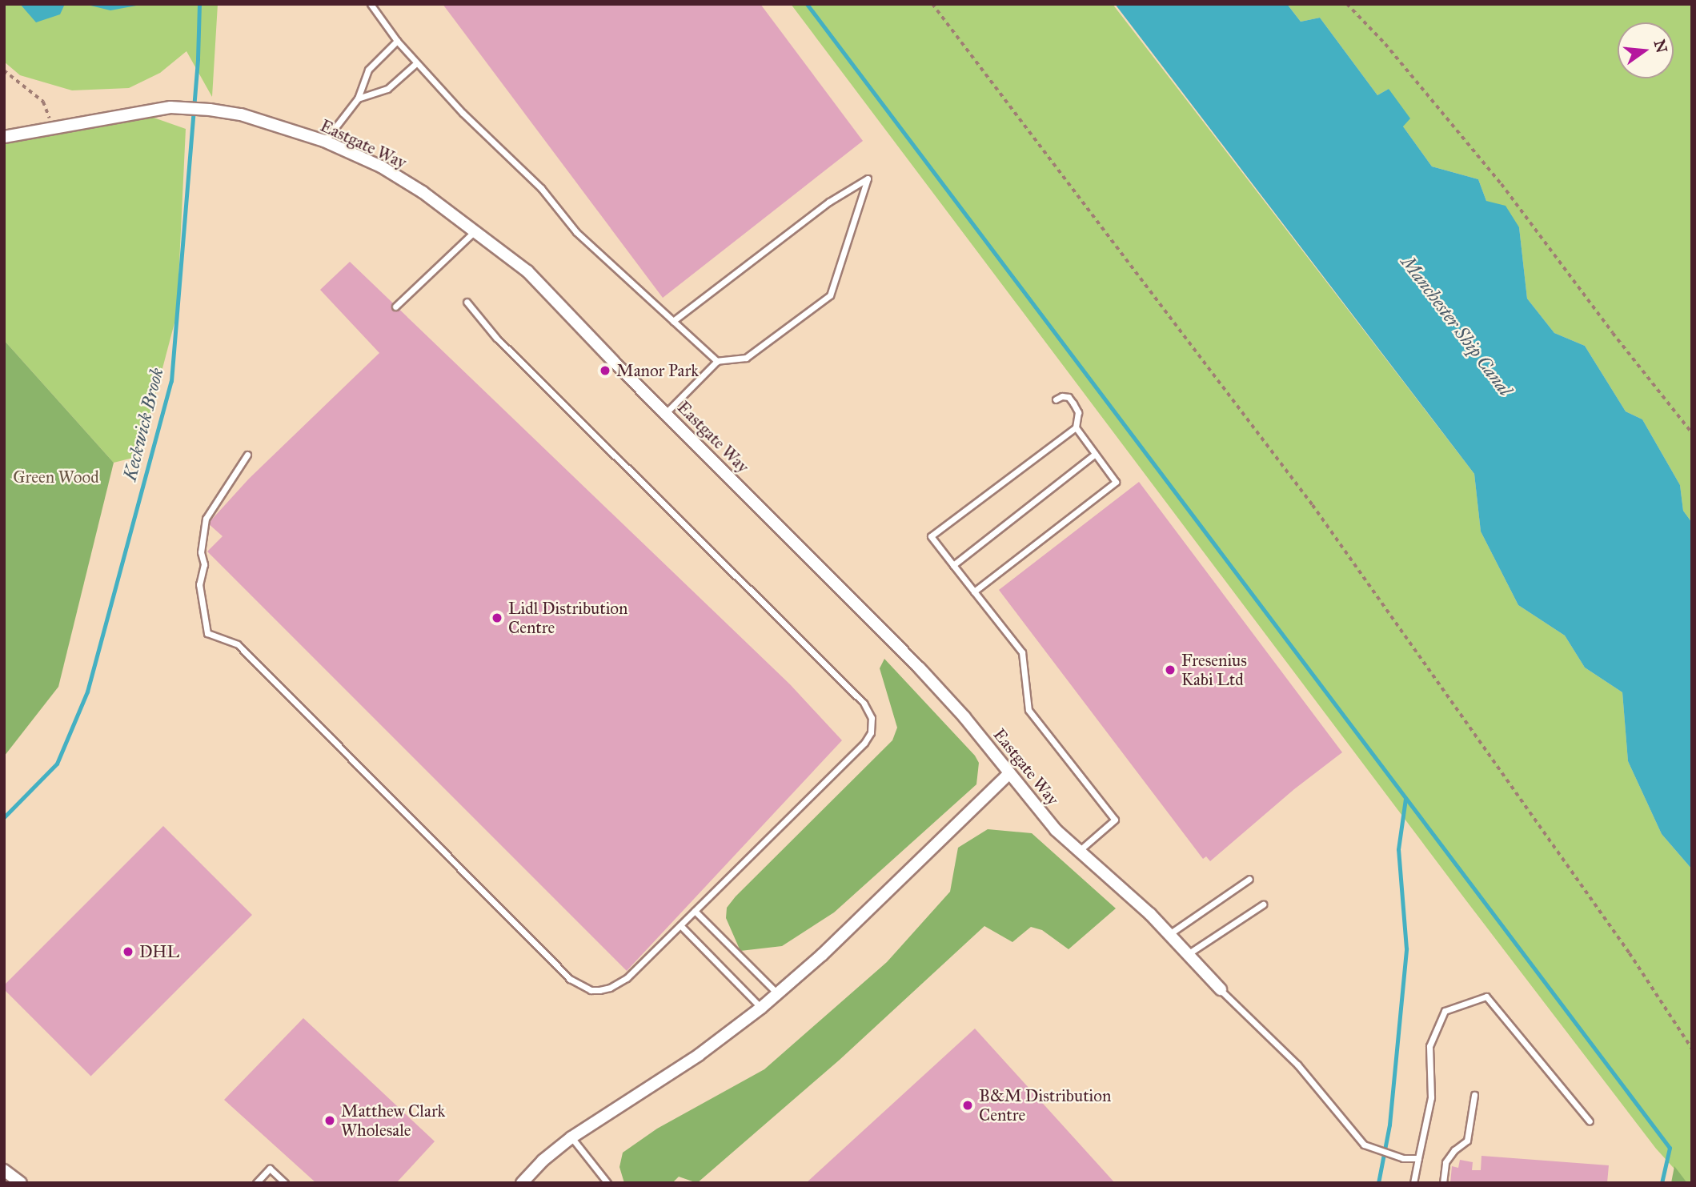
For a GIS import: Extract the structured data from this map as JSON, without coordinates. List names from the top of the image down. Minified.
{"streets":{"street":["Eastgate Way"]},"water":["Manchester Ship Canal","Keckwick Brook"],"parks":["Green Wood"],"places":["Manor Park","Lidl Distribution Centre","Fresenius Kabi Ltd","DHL","B&M Distribution Centre","Matthew Clark Wholesale"],"north":"right"}
